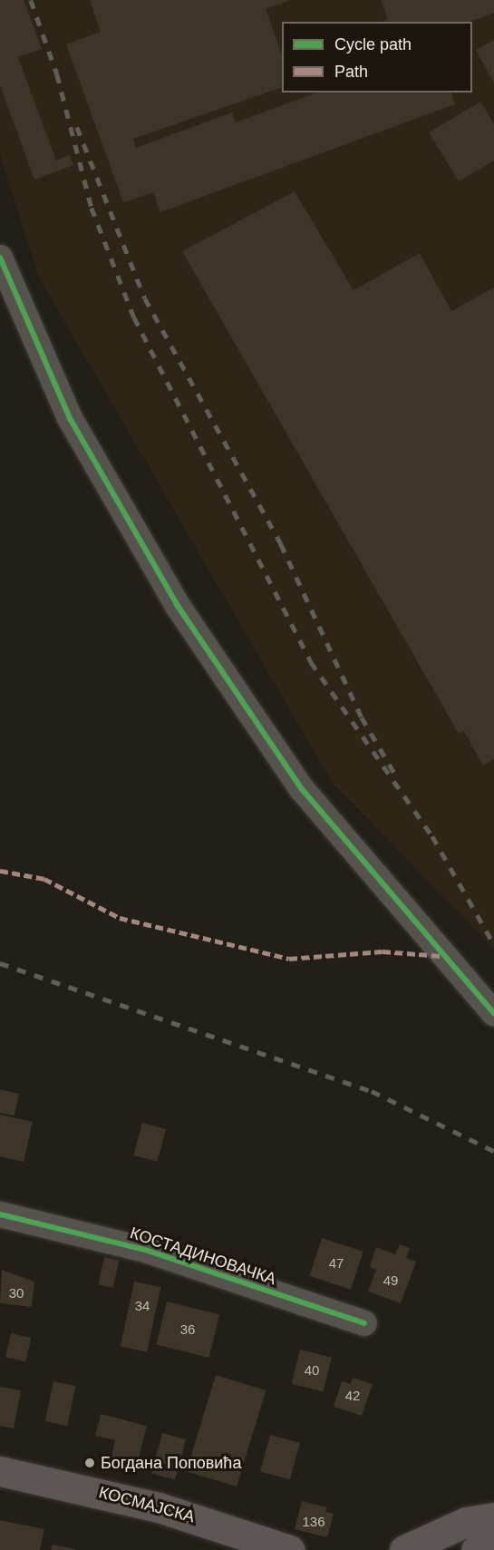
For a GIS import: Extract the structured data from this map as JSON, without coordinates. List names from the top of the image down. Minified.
{"streets":{"main road":["КОСМАЈСКА"],"street":["КОСТАДИНОВАЧКА"]},"places":["Богдана Поповића"],"house_numbers":["47","49","30","34","36","40","42","136"],"legend":["Cycle path","Path"]}
